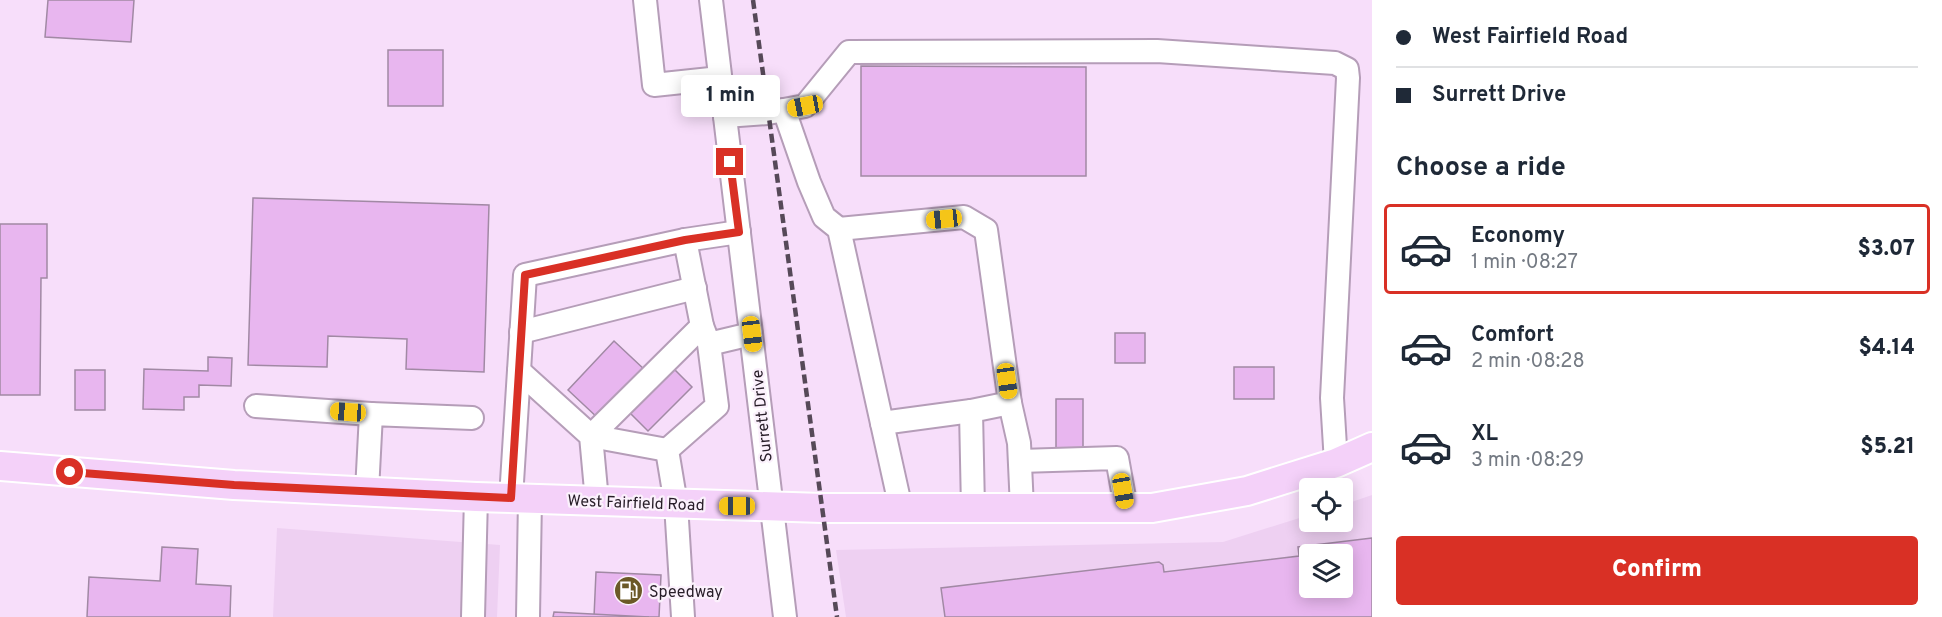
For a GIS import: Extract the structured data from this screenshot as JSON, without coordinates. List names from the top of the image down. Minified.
{"streets":{"main road":["West Fairfield Road"],"street":["Surrett Drive"]},"crossings":[["Surrett Drive","West Fairfield Road"]],"places":{"fuel station":["Speedway"]},"page":{"banner":["West Fairfield Road","Surrett Drive"],"bubble":"1 min","heading":"Choose a ride","list":[{"name":"Economy","note":"1 min · 08:27","value":"$3.07"},{"name":"Comfort","note":"2 min · 08:28","value":"$4.14"},{"name":"XL","note":"3 min · 08:29","value":"$5.21"}],"buttons":"Confirm"}}
